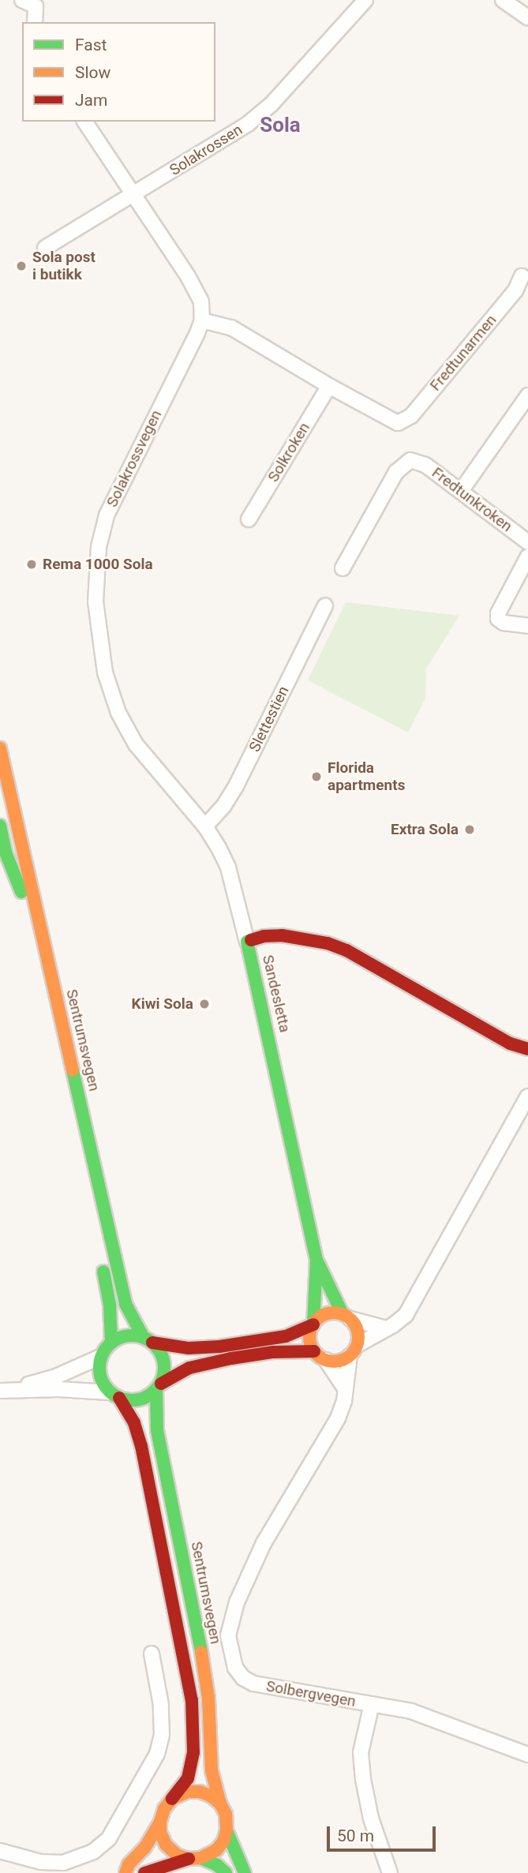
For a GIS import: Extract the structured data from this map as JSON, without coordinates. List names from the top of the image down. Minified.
{"streets":{"main road":["Sandesletta","Sentrumsvegen"],"street":["Solakrossen","Fredtunarmen","Solkroken","Solakrossvegen","Fredtunkroken","Slettestien","Solbergvegen"]},"crossings":[["Fredtunarmen","Solkroken"],["Solakrossvegen","Slettestien"],["Solakrossvegen","Sandesletta"],["Sandesletta","Solbergvegen"]],"districts":["Sola"],"places":["Sola post i butikk","Rema 1000 Sola","Florida apartments","Extra Sola","Kiwi Sola"],"legend":["Fast","Slow","Jam"],"scale_bar":"50 m"}
